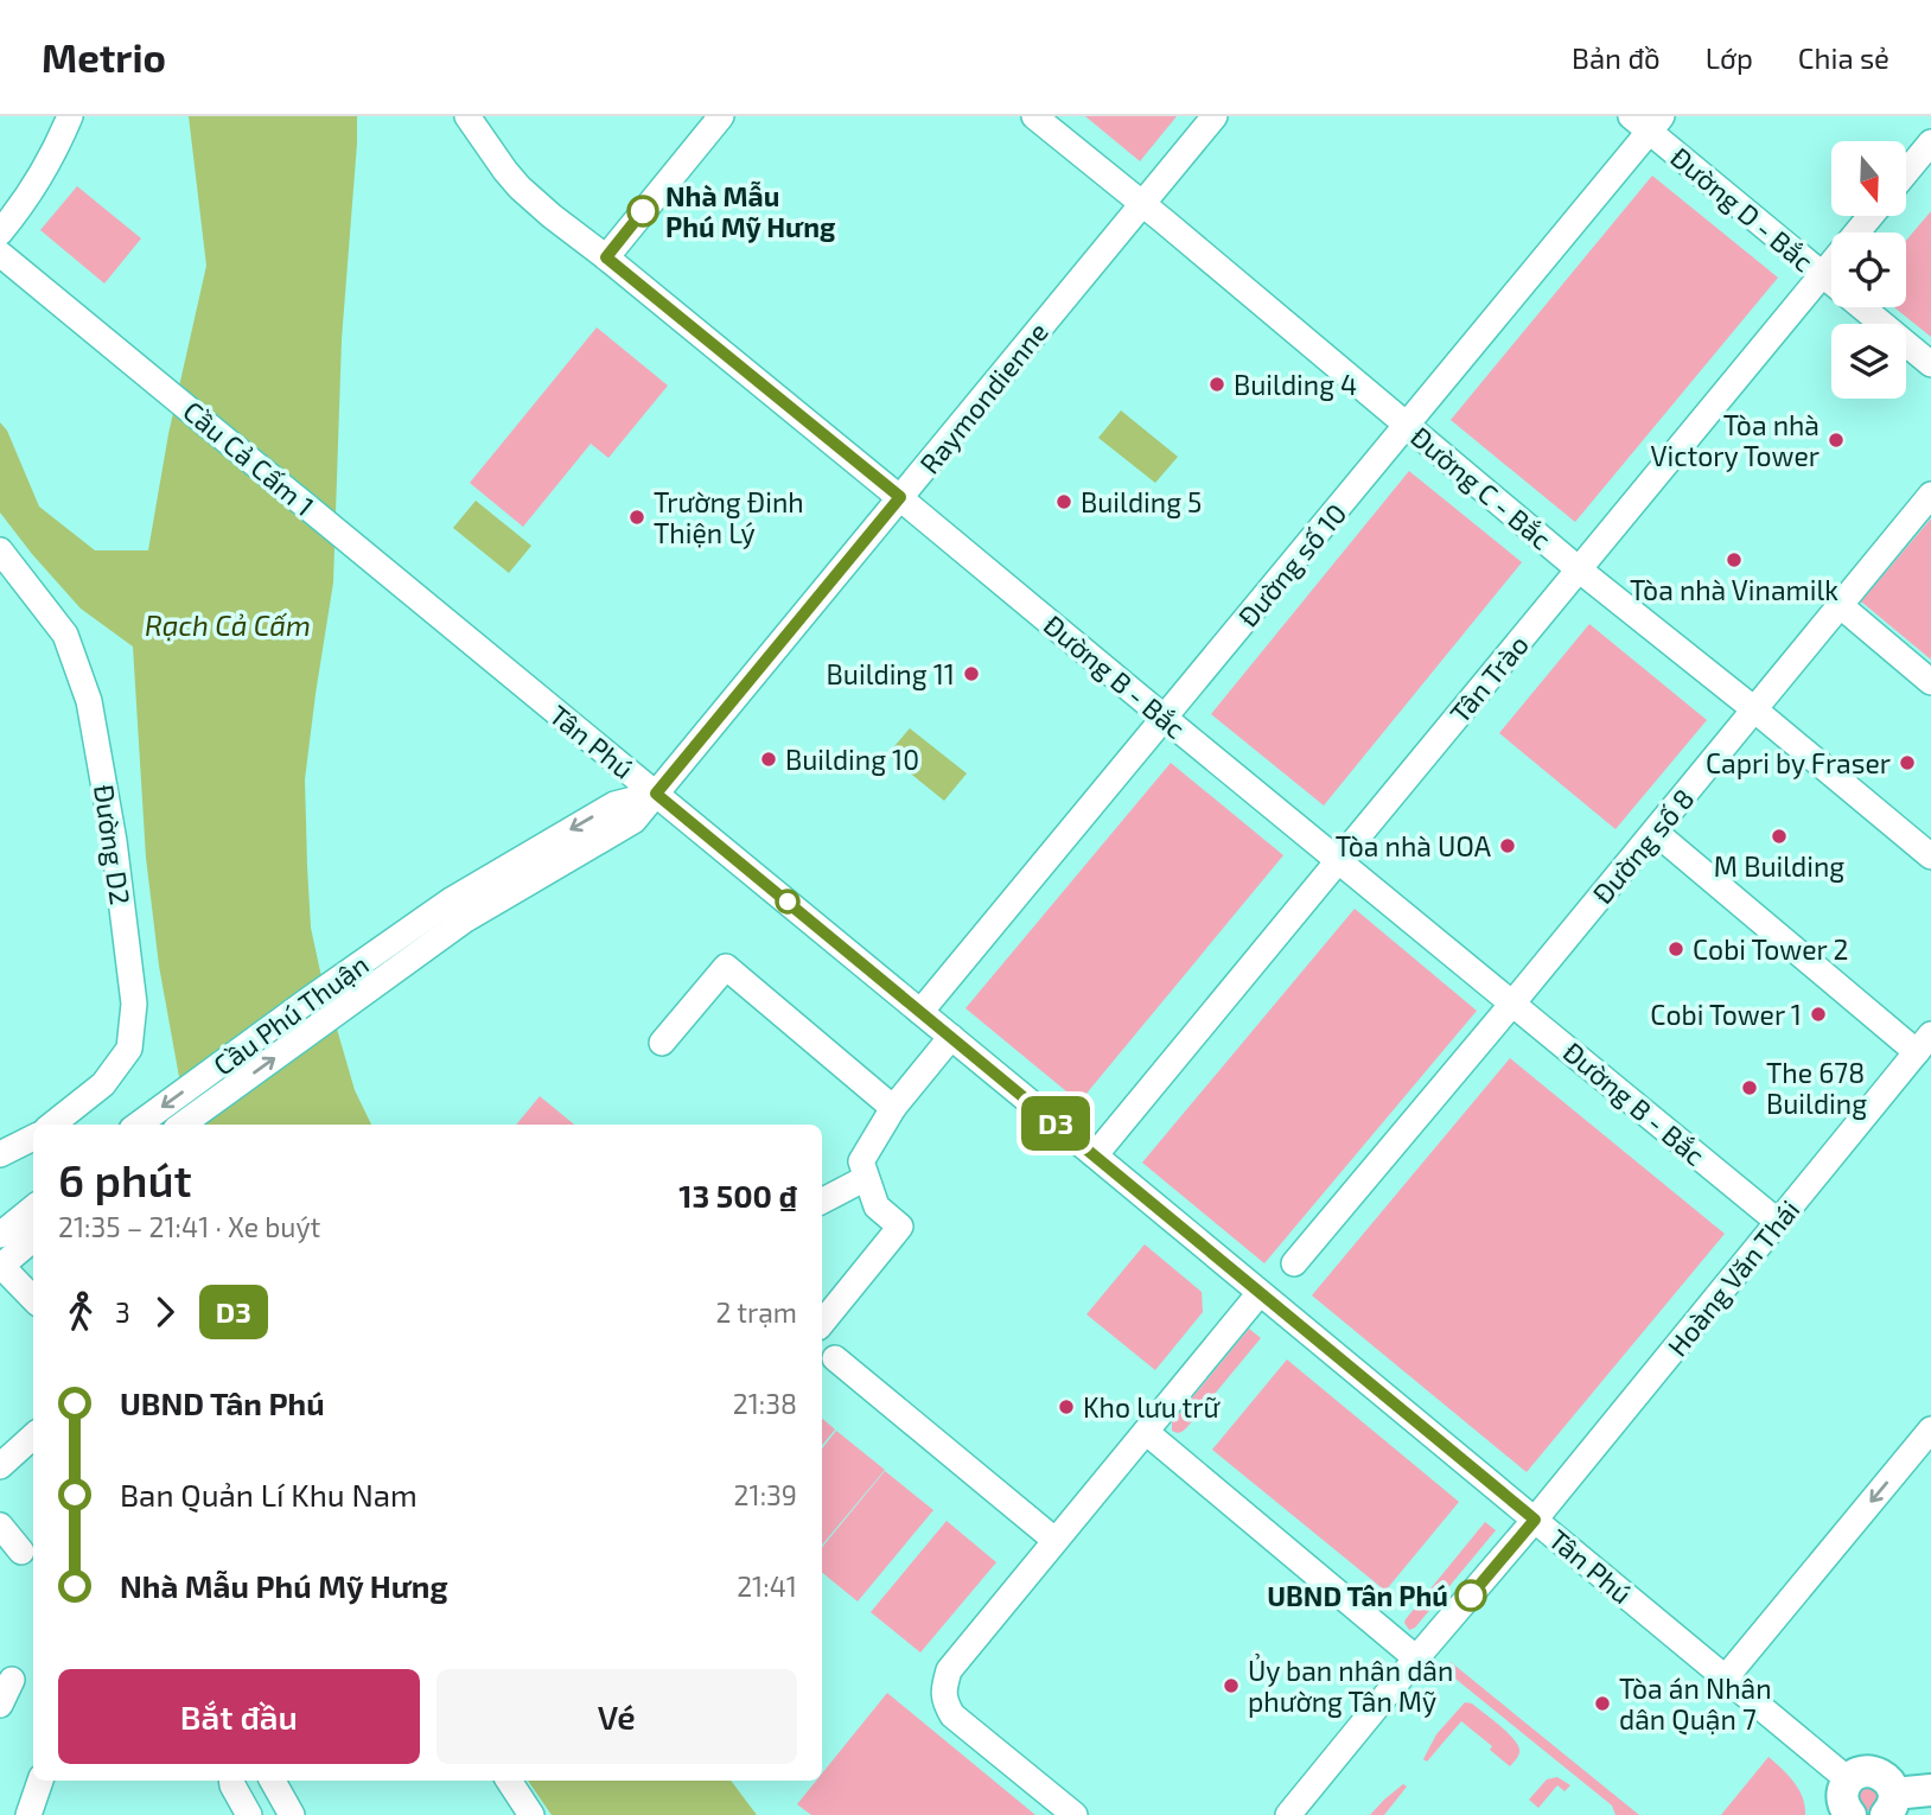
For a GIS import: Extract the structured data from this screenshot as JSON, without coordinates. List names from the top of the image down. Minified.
{"streets":{"street":["Đường D - Bắc","Raymondienne","Cầu Cả Cấm 1","Đường C - Bắc","Đường số 10","Đường B - Bắc","Tân Trào","Tân Phú","Đường D2","Đường số 8","Cầu Phú Thuận","Hoàng Văn Thái"]},"crossings":[["Đường D - Bắc","Đường số 10"],["Đường D - Bắc","Tân Trào"],["Raymondienne","Đường C - Bắc"],["Raymondienne","Đường B - Bắc"],["Raymondienne","Tân Phú"],["Raymondienne","Cầu Phú Thuận"],["Cầu Cả Cấm 1","Tân Phú"],["Đường C - Bắc","Đường số 10"],["Đường C - Bắc","Tân Trào"],["Đường C - Bắc","Đường số 8"],["Đường số 10","Đường B - Bắc"],["Đường số 10","Tân Phú"],["Đường B - Bắc","Tân Trào"],["Đường B - Bắc","Đường số 8"],["Đường B - Bắc","Hoàng Văn Thái"],["Tân Trào","Tân Phú"],["Tân Phú","Hoàng Văn Thái"]],"water":["Rạch Cả Cấm"],"places":["Nhà Mẫu Phú Mỹ Hưng","Building 4","Tòa nhà Victory Tower","Building 5","Trường Đinh Thiện Lý","Tòa nhà Vinamilk","Building 11","Building 10","Capri by Fraser","M Building","Tòa nhà UOA","Cobi Tower 2","Cobi Tower 1","The 678 Building","Kho lưu trữ","UBND Tân Phú","Ủy ban nhân dân phường Tân Mỹ","Tòa án Nhân dân Quận 7"],"lines":["bus line D3"],"north":"bottom","page":{"header":"Metrio","nav":["Bản đồ","Lớp","Chia sẻ"],"on_map":"D3","heading":["6 phút","21:35 – 21:41 · Xe buýt","13 500 ₫"],"legs":["3","D3","2 trạm"],"list":[{"name":"UBND Tân Phú","value":"21:38"},{"name":"Ban Quản Lí Khu Nam","value":"21:39"},{"name":"Nhà Mẫu Phú Mỹ Hưng","value":"21:41"}],"buttons":["Bắt đầu","Vé"]}}
